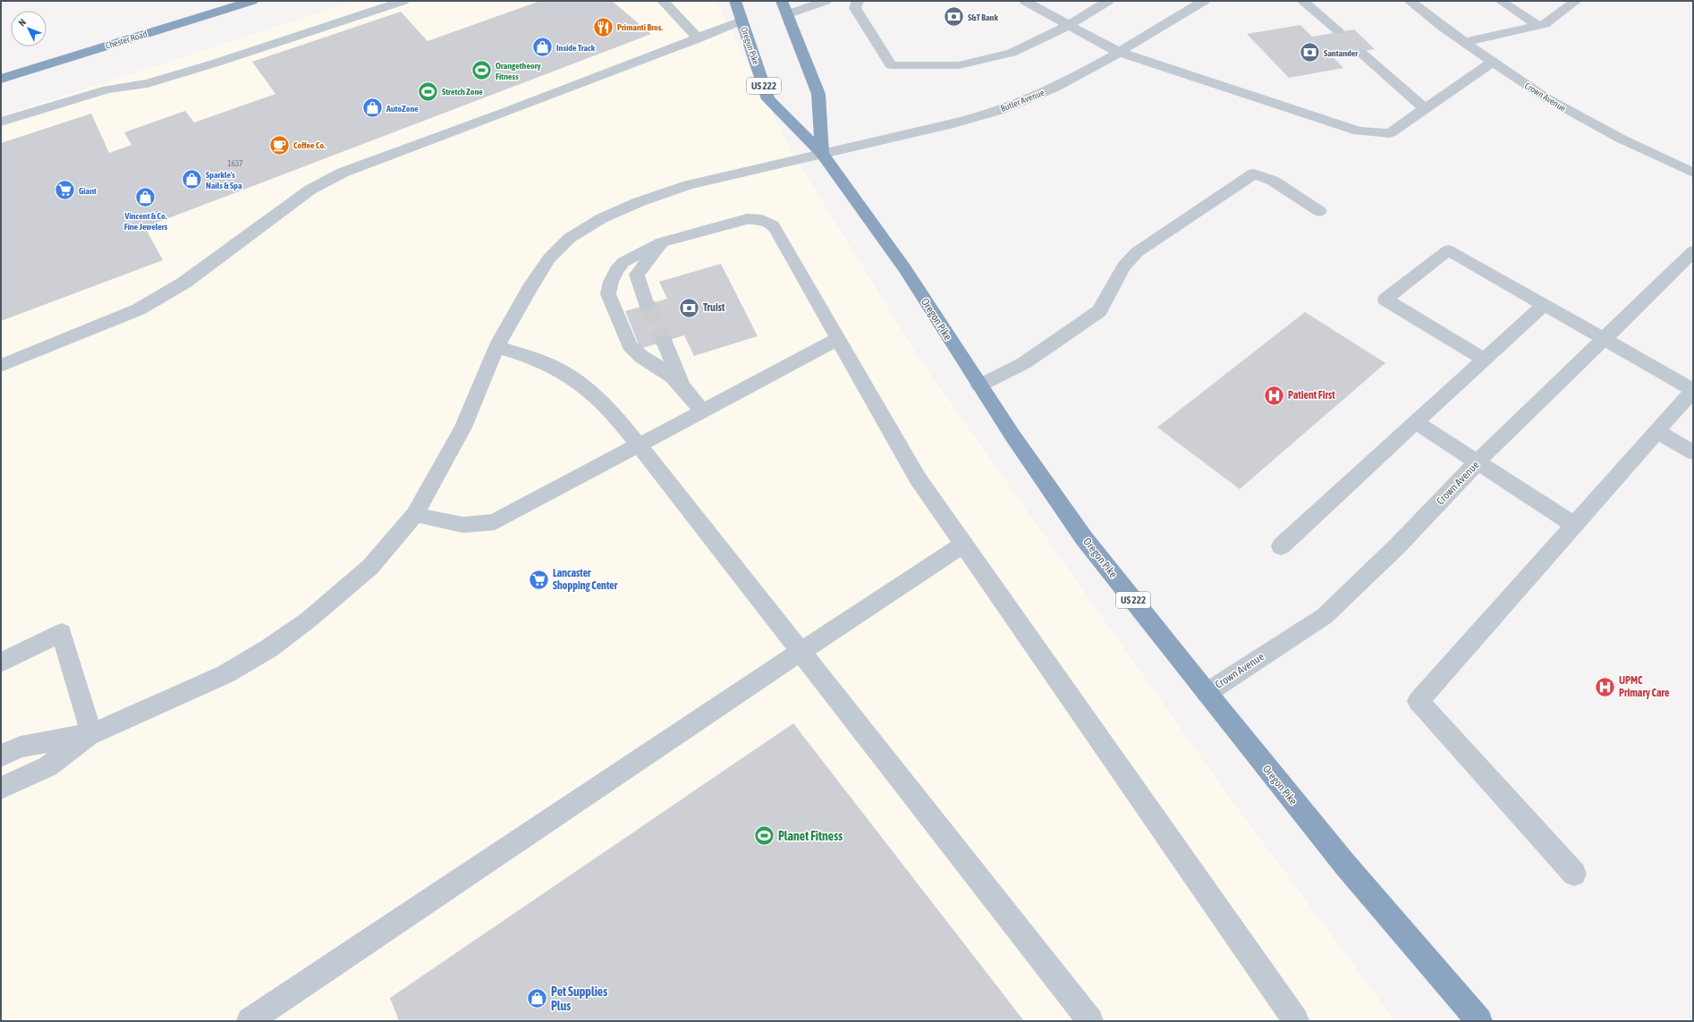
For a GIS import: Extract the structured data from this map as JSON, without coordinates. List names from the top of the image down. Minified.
{"streets":{"highway":["Chester Road","Oregon Pike","US 222"],"street":["Crown Avenue","Butler Avenue"]},"crossings":[["Oregon Pike","Crown Avenue"],["Oregon Pike","Butler Avenue"]],"places":{"bank":["S&T Bank","Santander","Truist"],"restaurant":["Primanti Bros."],"shop":["Inside Track","AutoZone","Sparkle's Nails & Spa","Vincent & Co. Fine Jewelers","Pet Supplies Plus"],"sports":["Orangetheory Fitness","Stretch Zone","Planet Fitness"],"cafe":["Coffee Co."],"supermarket":["Giant","Lancaster Shopping Center"],"hospital":["Patient First","UPMC Primary Care"]},"house_numbers":["1637"],"north":"top left"}
